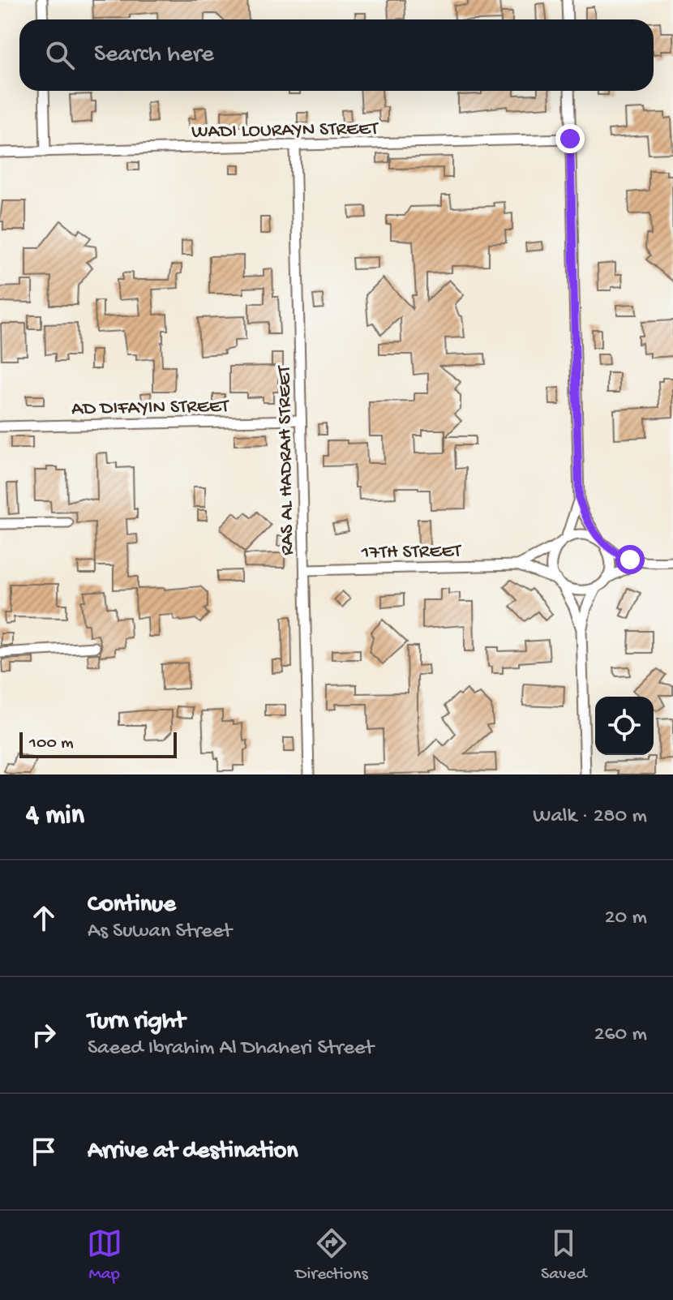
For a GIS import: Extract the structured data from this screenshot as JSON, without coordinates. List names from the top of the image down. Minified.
{"streets":{"street":["WADI LOURAYN STREET","AD DIFAYIN STREET","RAS AL HADRAH STREET","17TH STREET"]},"crossings":[["WADI LOURAYN STREET","RAS AL HADRAH STREET"],["AD DIFAYIN STREET","RAS AL HADRAH STREET"],["RAS AL HADRAH STREET","17TH STREET"]],"scale_bar":"100 m","page":{"search":"Search here","scale":"100 m","heading":["4 min","Walk · 280 m"],"list":[["Continue","As Suwan Street","20 m"],["Turn right","Saeed Ibrahim Al Dhaheri Street","260 m"],"Arrive at destination"],"nav":["Map","Directions","Saved"]}}
